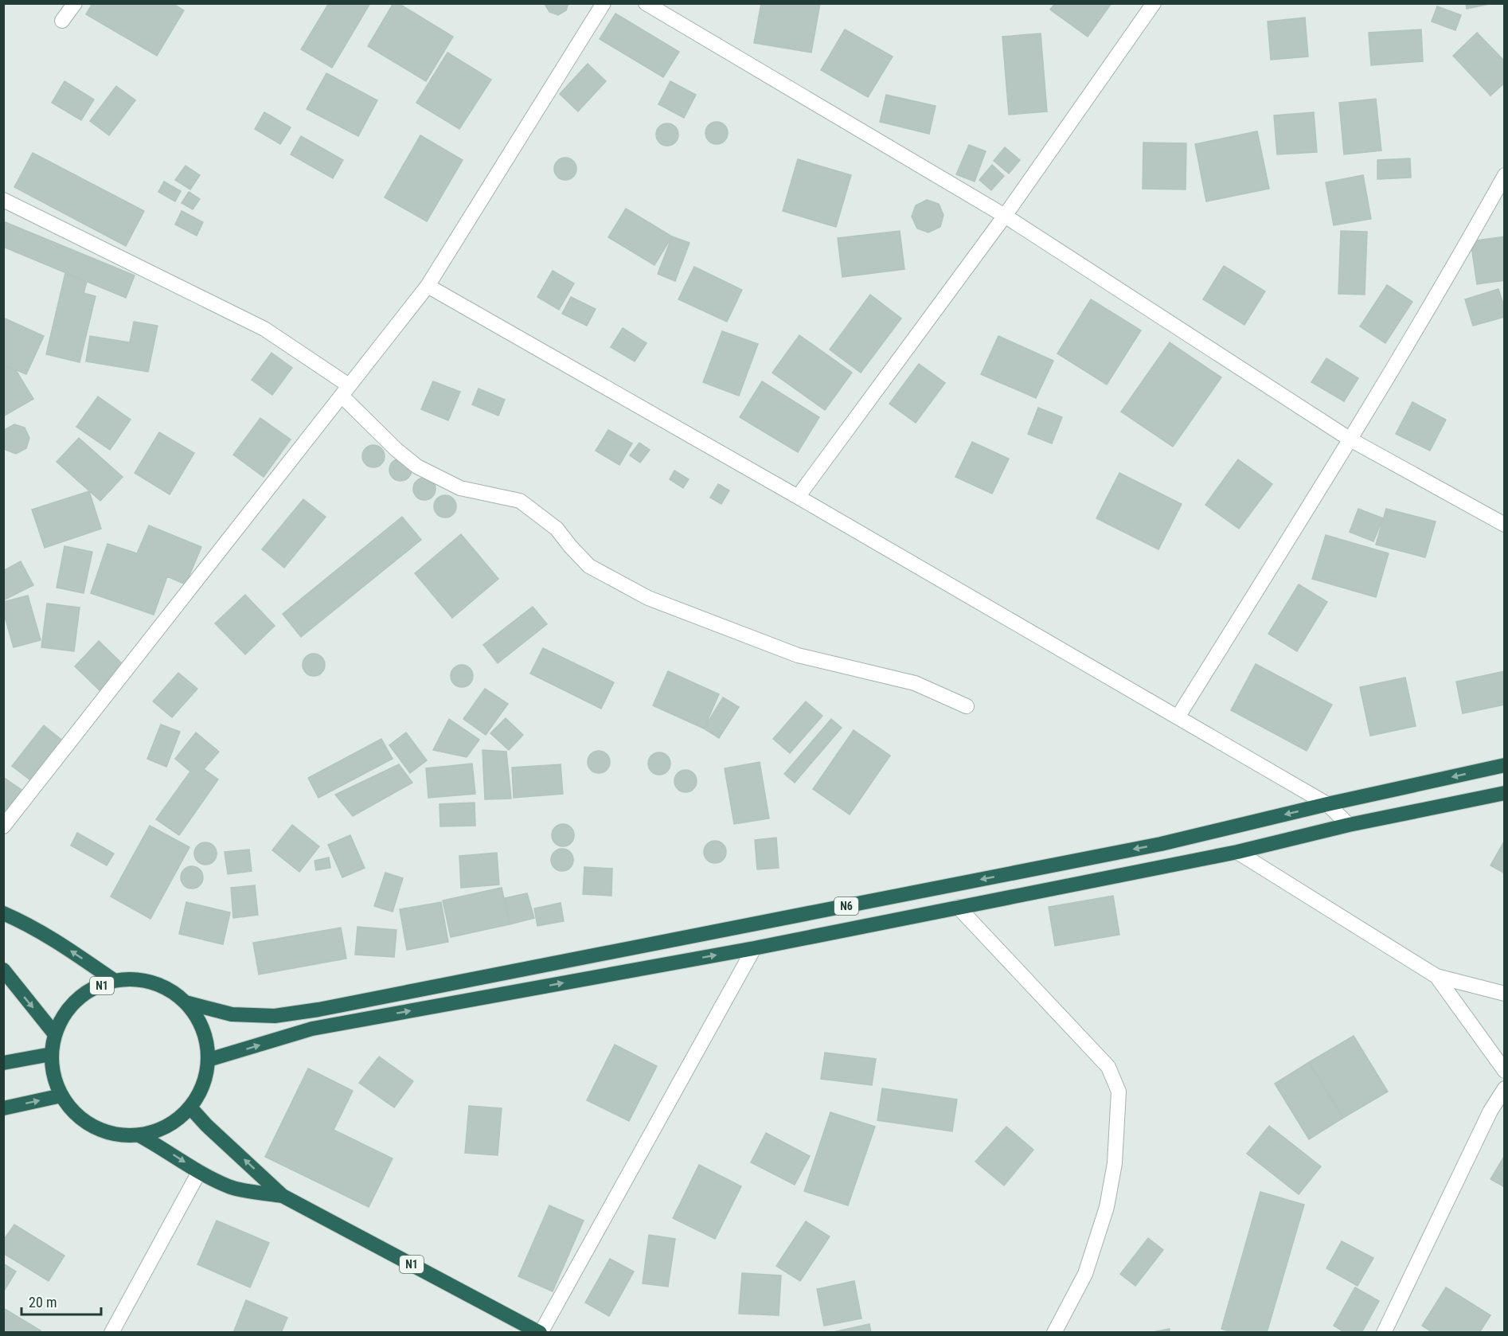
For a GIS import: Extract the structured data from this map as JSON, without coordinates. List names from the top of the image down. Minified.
{"streets":{"highway":["N6","N1"]},"crossings":[["N6","N1"]],"scale_bar":"20 m"}
